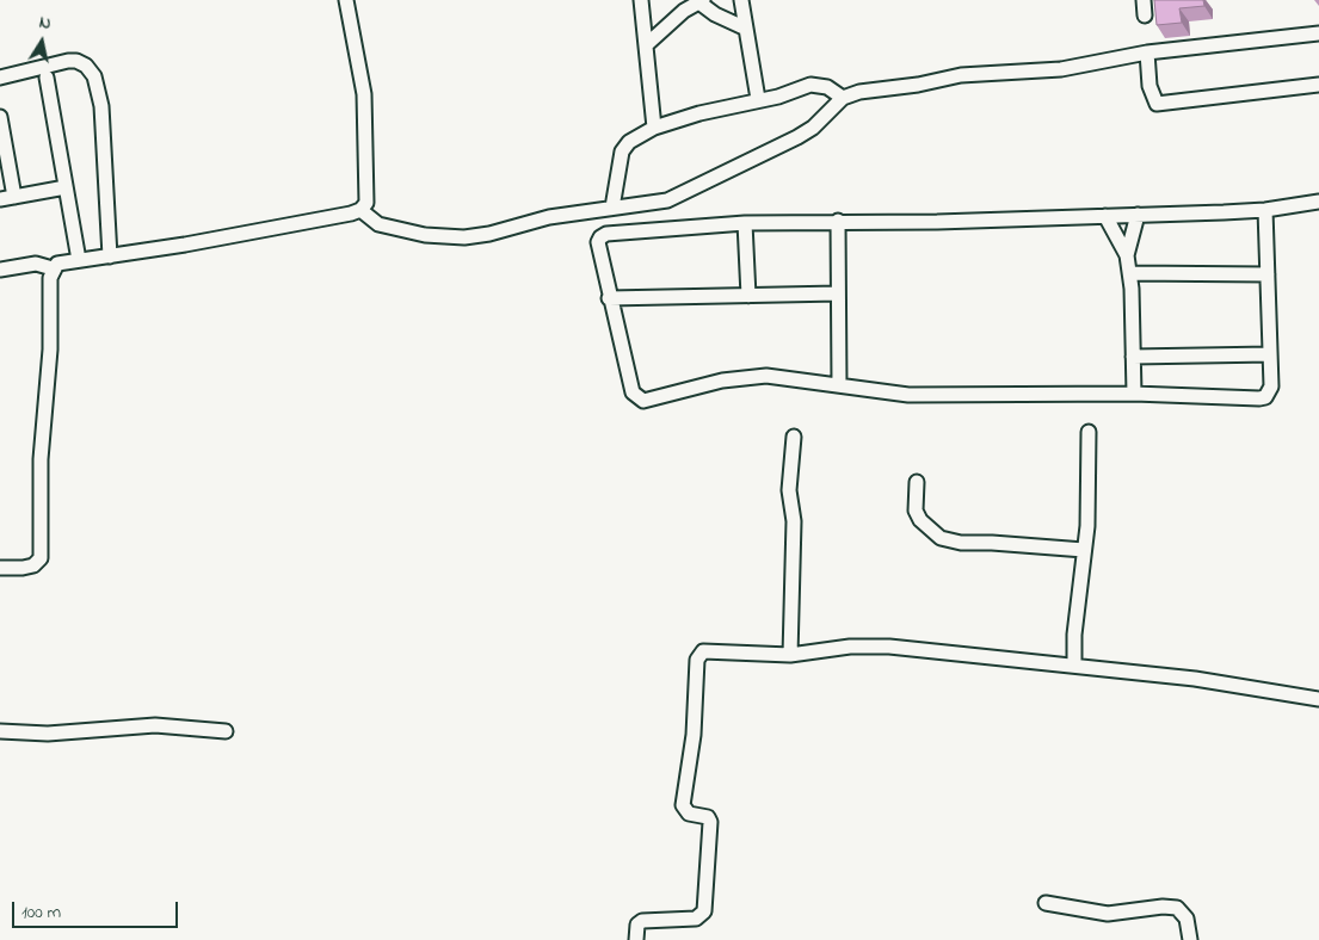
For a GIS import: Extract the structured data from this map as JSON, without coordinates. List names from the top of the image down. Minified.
{"scale_bar":"100 m","north":"top"}
